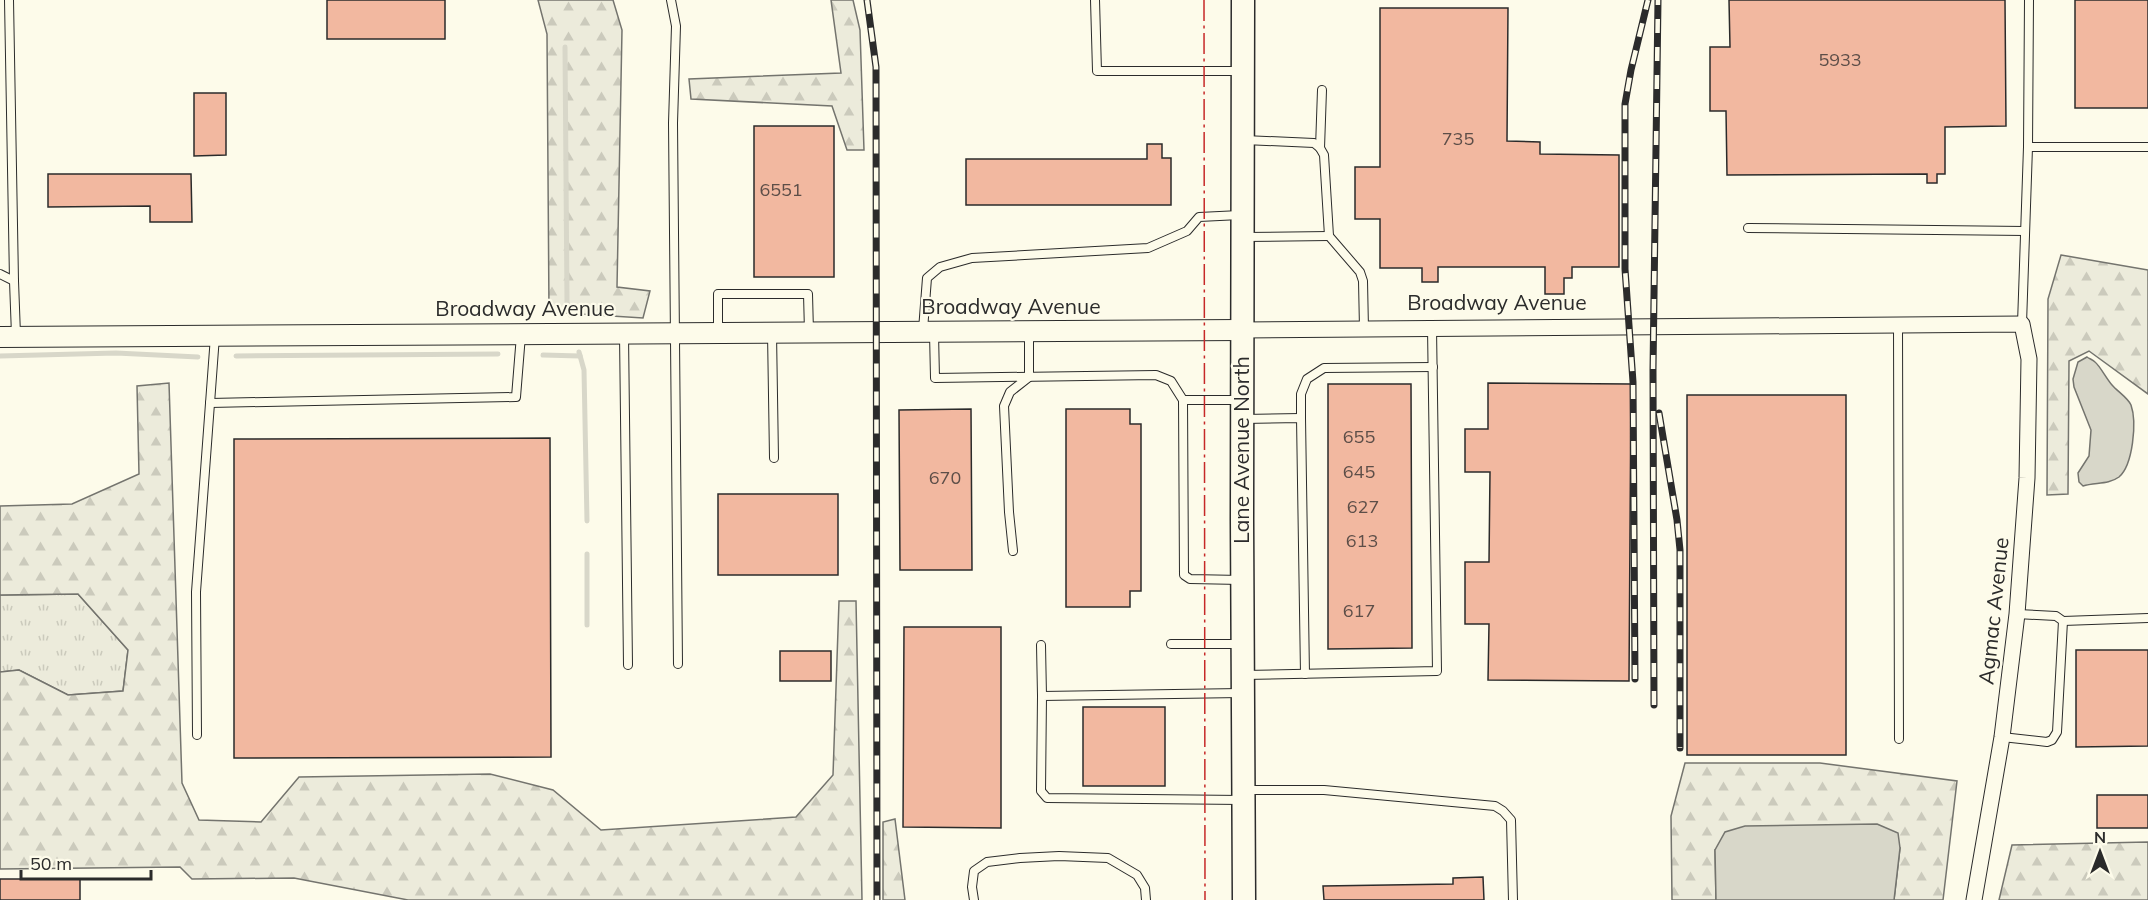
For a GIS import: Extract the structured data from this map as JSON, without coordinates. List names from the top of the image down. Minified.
{"streets":{"main road":["Lane Avenue North"],"street":["Broadway Avenue","Agmac Avenue"]},"crossings":[["Broadway Avenue","Lane Avenue North"],["Broadway Avenue","Agmac Avenue"]],"house_numbers":["5933","735","6551","655","645","670","627","613","617"],"scale_bar":"50 m","north":"top"}
